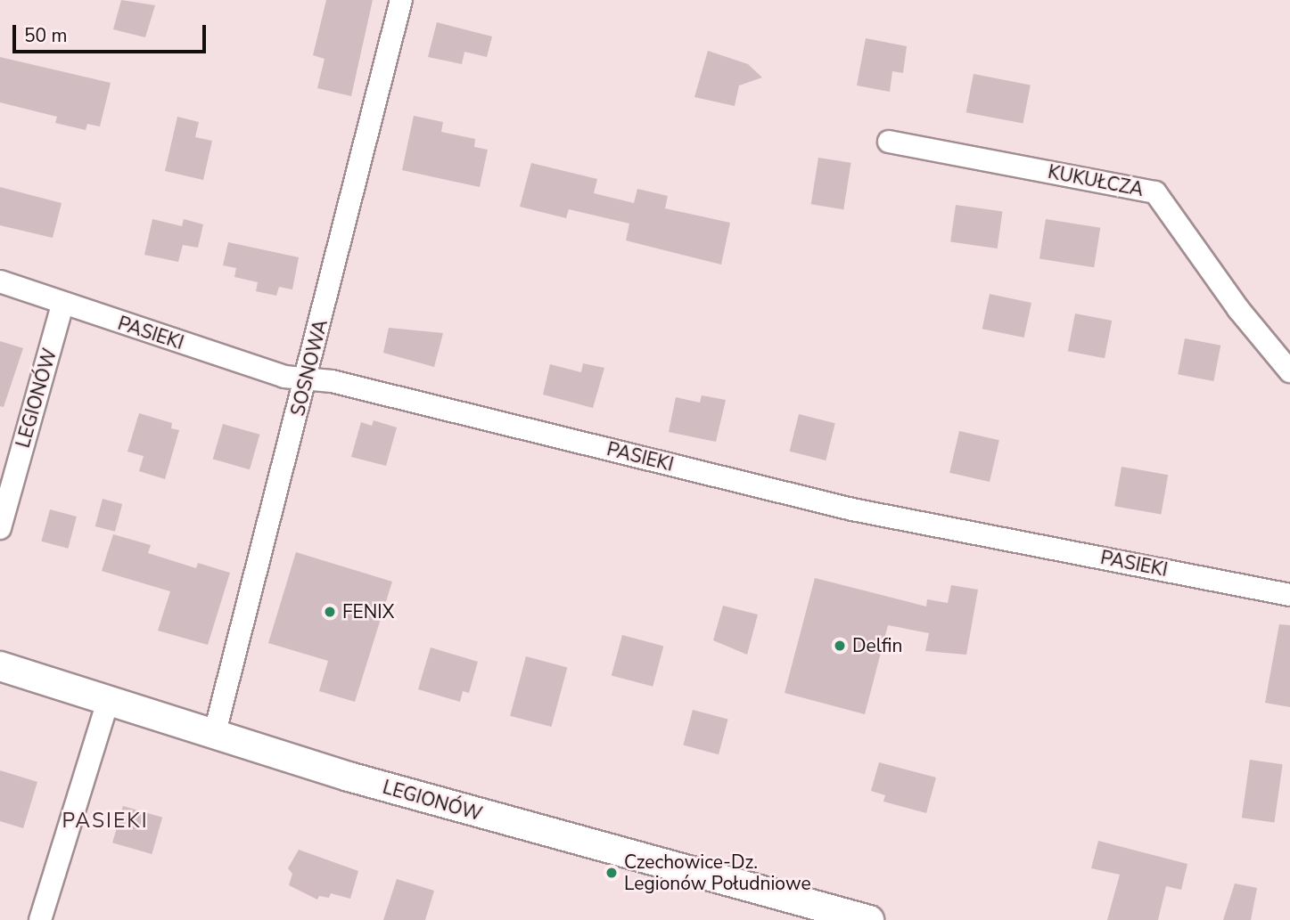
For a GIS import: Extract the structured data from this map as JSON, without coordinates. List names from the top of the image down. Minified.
{"streets":{"street":["KUKUŁCZA","PASIEKI","SOSNOWA","LEGIONÓW"]},"crossings":[["PASIEKI","SOSNOWA"],["PASIEKI","LEGIONÓW"],["SOSNOWA","LEGIONÓW"]],"districts":["PASIEKI"],"places":["FENIX","Delfin","Czechowice-Dz. Legionów Południowe"],"scale_bar":"50 m"}
